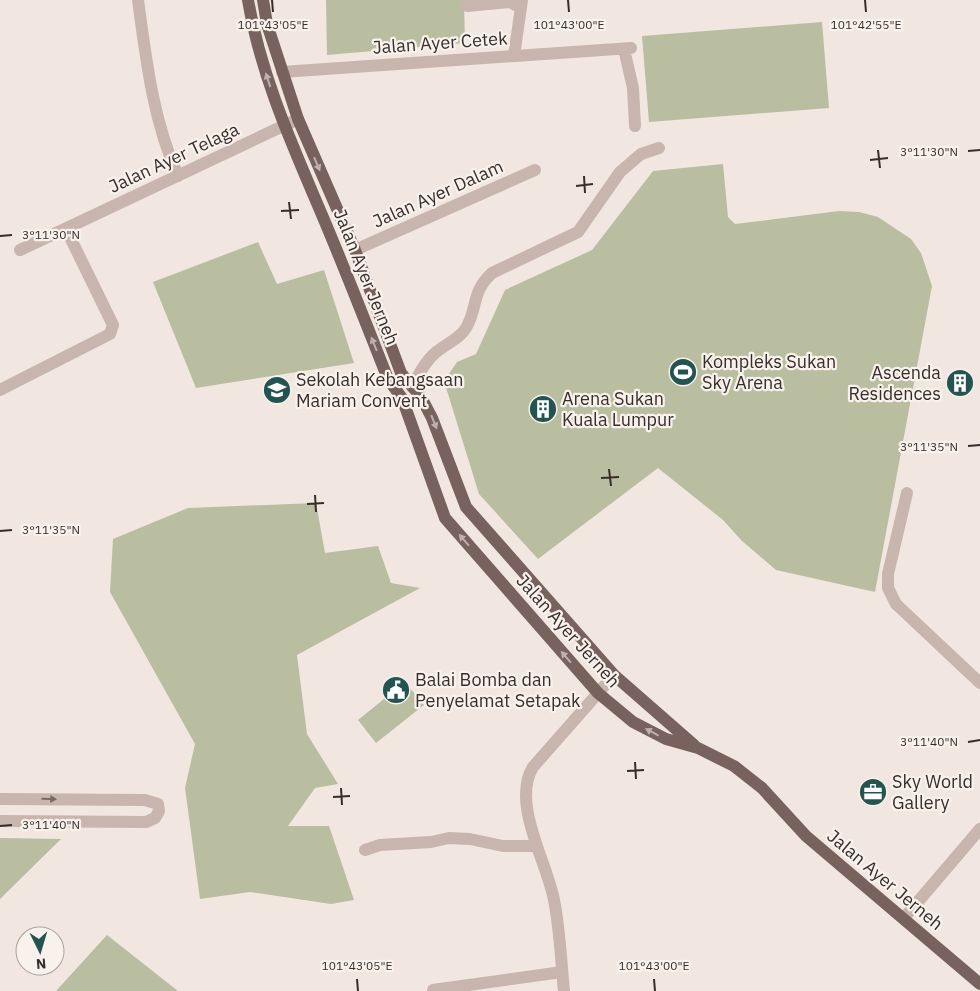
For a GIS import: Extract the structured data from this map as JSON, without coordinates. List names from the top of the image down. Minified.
{"streets":{"main road":["Jalan Ayer Jerneh"],"street":["Jalan Ayer Cetek","Jalan Ayer Telaga","Jalan Ayer Dalam"]},"crossings":[["Jalan Ayer Cetek","Jalan Ayer Jerneh"],["Jalan Ayer Telaga","Jalan Ayer Jerneh"],["Jalan Ayer Dalam","Jalan Ayer Jerneh"]],"places":{"sports":["Kompleks Sukan Sky Arena"],"building":["Ascenda Residences","Arena Sukan Kuala Lumpur"],"school or university":["Sekolah Kebangsaan Mariam Convent"],"public building":["Balai Bomba dan Penyelamat Setapak"],"office":["Sky World Gallery"]},"north":"bottom","coordinates":["101°43'05\"E","101°43'00\"E","101°42'55\"E","3°11'30\"N","3°11'35\"N","3°11'40\"N"]}
